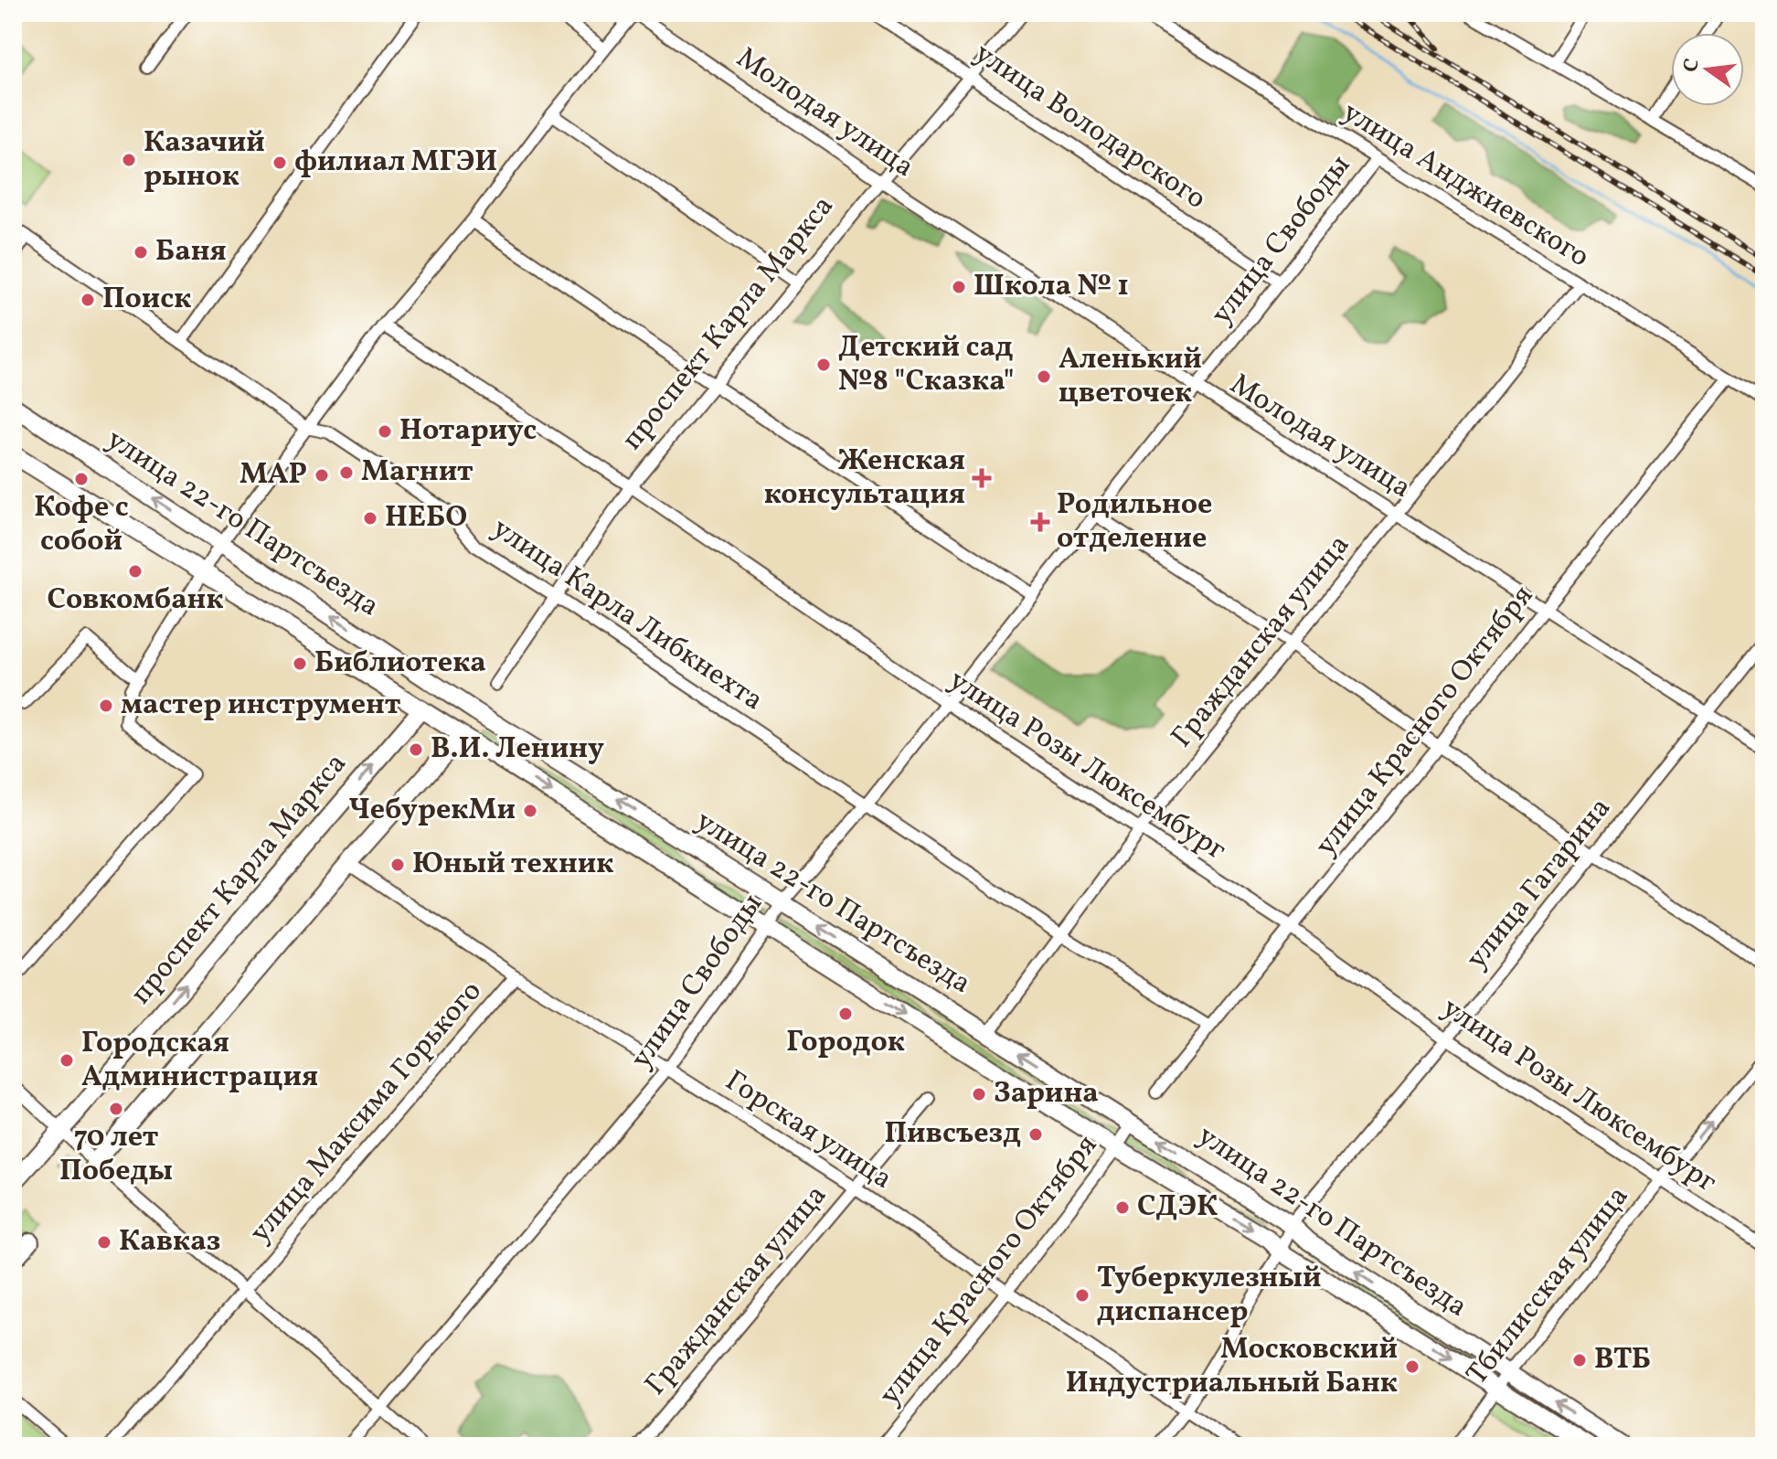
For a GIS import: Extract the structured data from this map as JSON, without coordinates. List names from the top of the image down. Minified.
{"streets":{"main road":["проспект Карла Маркса","улица 22-го Партсъезда"],"street":["Молодая улица","улица Володарского","улица Анджиевского","улица Свободы","улица Карла Либкнехта","Гражданская улица","улица Красного Октября","улица Розы Люксембург","улица Гагарина","улица Максима Горького","Горская улица","Тбилисская улица"]},"crossings":[["Молодая улица","улица Свободы"],["Молодая улица","проспект Карла Маркса"],["Молодая улица","Гражданская улица"],["Молодая улица","улица Красного Октября"],["Молодая улица","улица Гагарина"],["улица Володарского","улица Свободы"],["улица Володарского","проспект Карла Маркса"],["улица Анджиевского","улица Свободы"],["улица Анджиевского","Гражданская улица"],["улица Анджиевского","улица Красного Октября"],["улица Свободы","улица 22-го Партсъезда"],["улица Свободы","улица Карла Либкнехта"],["улица Свободы","улица Розы Люксембург"],["улица Свободы","Горская улица"],["проспект Карла Маркса","улица 22-го Партсъезда"],["проспект Карла Маркса","улица Карла Либкнехта"],["проспект Карла Маркса","улица Розы Люксембург"],["улица 22-го Партсъезда","Гражданская улица"],["улица 22-го Партсъезда","улица Красного Октября"],["улица 22-го Партсъезда","улица Гагарина"],["улица 22-го Партсъезда","Тбилисская улица"],["улица Карла Либкнехта","Гражданская улица"],["улица Карла Либкнехта","улица Красного Октября"],["Гражданская улица","улица Розы Люксембург"],["Гражданская улица","Горская улица"],["улица Красного Октября","улица Розы Люксембург"],["улица Красного Октября","Горская улица"],["улица Розы Люксембург","улица Гагарина"],["улица Розы Люксембург","Тбилисская улица"],["улица Гагарина","Горская улица"],["улица Максима Горького","Горская улица"]],"one_way":["проспект Карла Маркса"],"places":{"other":["Казачий рынок","филиал МГЭИ","Баня","Школа № 1","Поиск","Детский сад №8 \"Сказка\"","Аленький цветочек","Нотариус","Магнит","МАР","Кофе с собой","НЕБО","Совкомбанк","Библиотека","мастер инструмент","В.И. Ленину","ЧебурекМи","Юный техник","Городок","Городская Администрация","Зарина","70 лет Победы","Пивсъезд","СДЭК","Кавказ","Туберкулезный диспансер","ВТБ","Московский Индустриальный Банк"],"health":["Женская консультация","Родильное отделение"]},"north":"left"}
